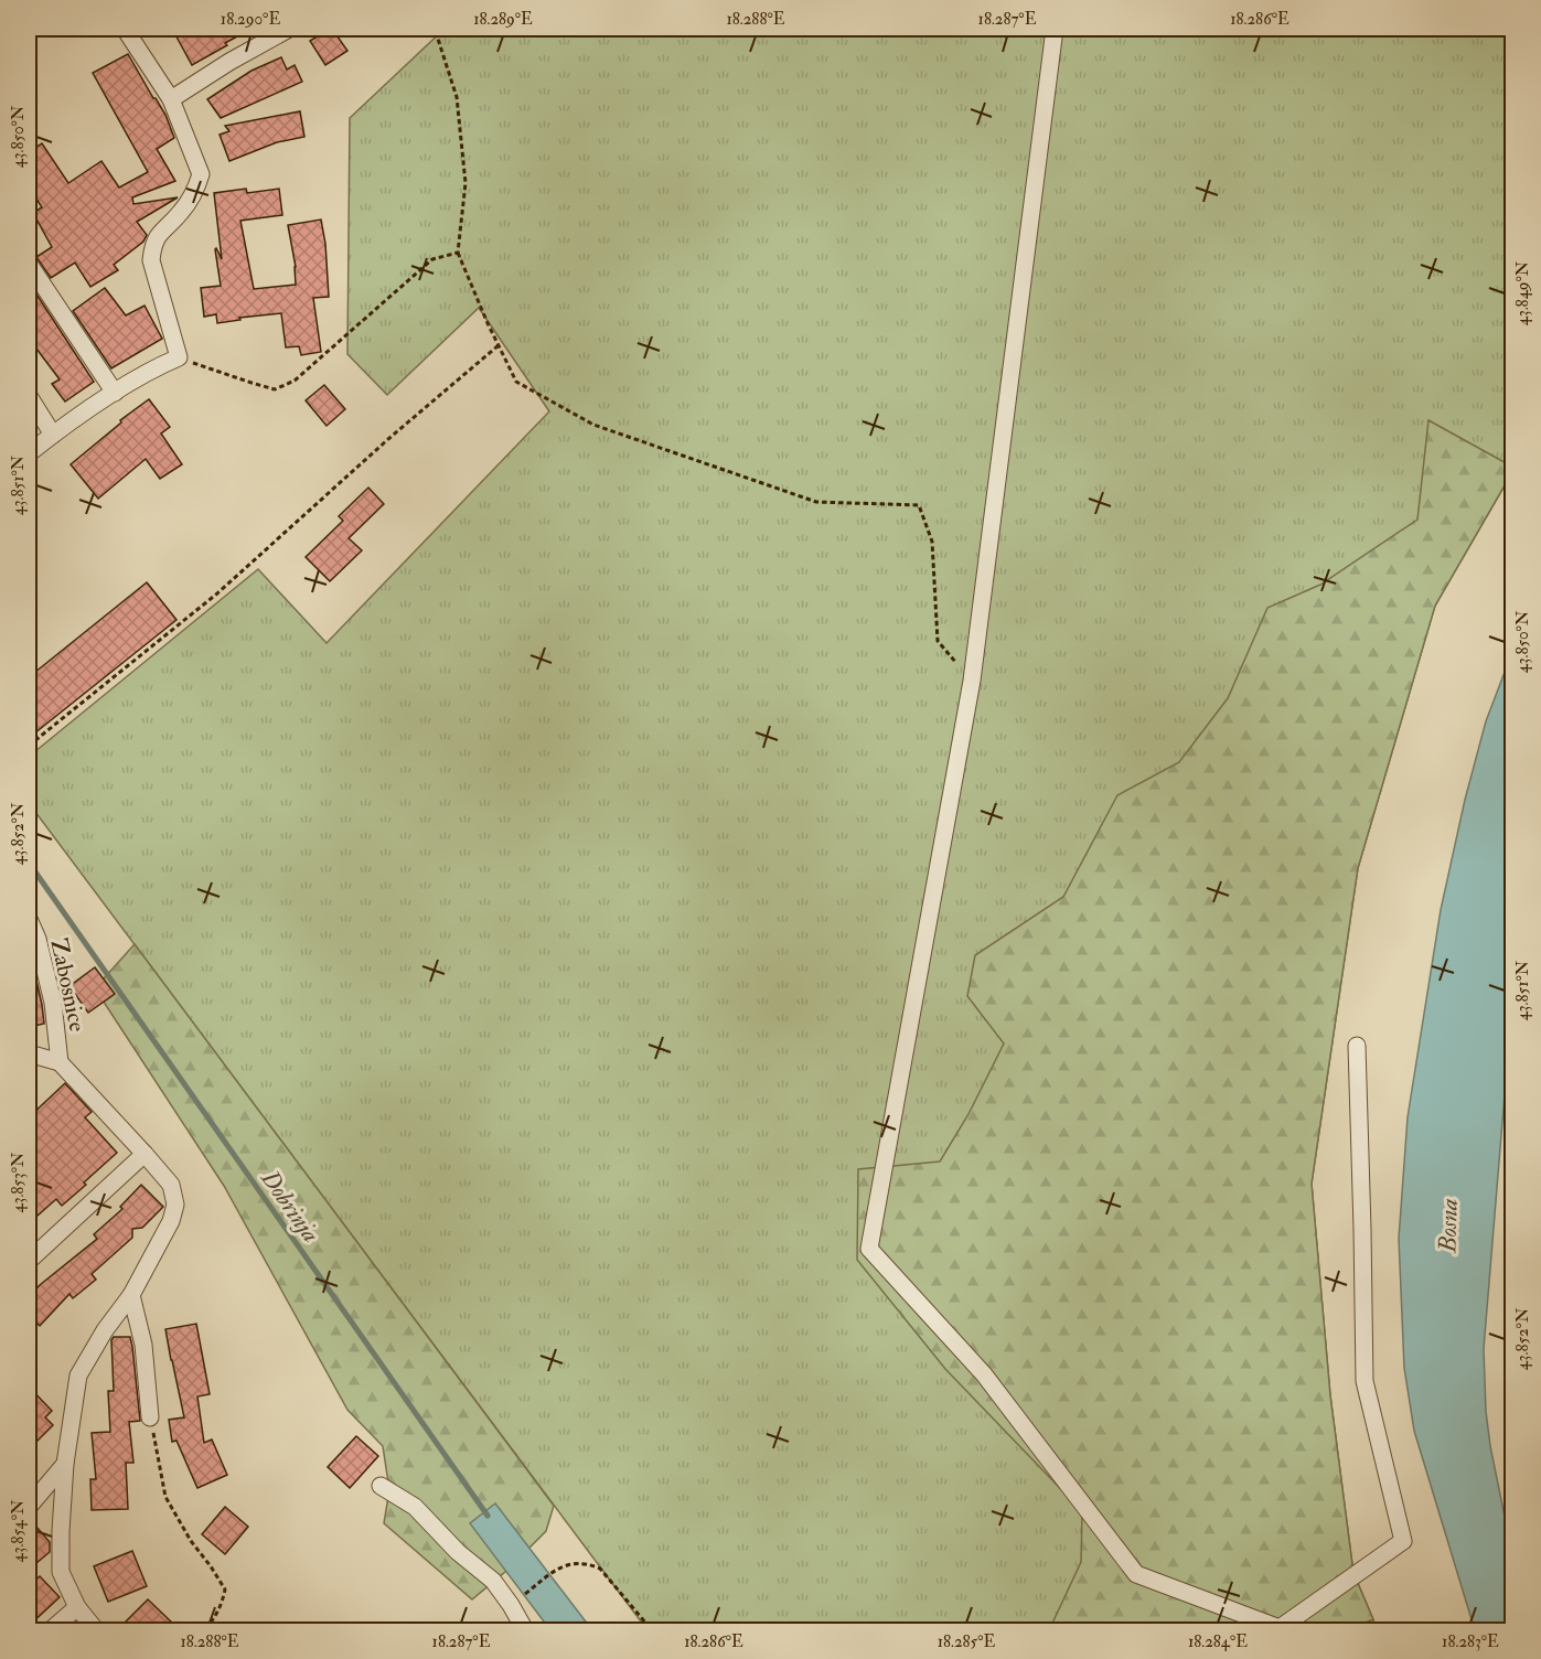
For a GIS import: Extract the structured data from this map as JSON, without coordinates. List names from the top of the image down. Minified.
{"streets":{"street":["Zabosnice"]},"water":["Dobrinja","Bosna"],"coordinates":["18.290°E","18.289°E","18.288°E","18.287°E","18.286°E","43.850°N","43.849°N","43.851°N","43.852°N","43.853°N","43.854°N","18.285°E","18.284°E","18.283°E"]}
